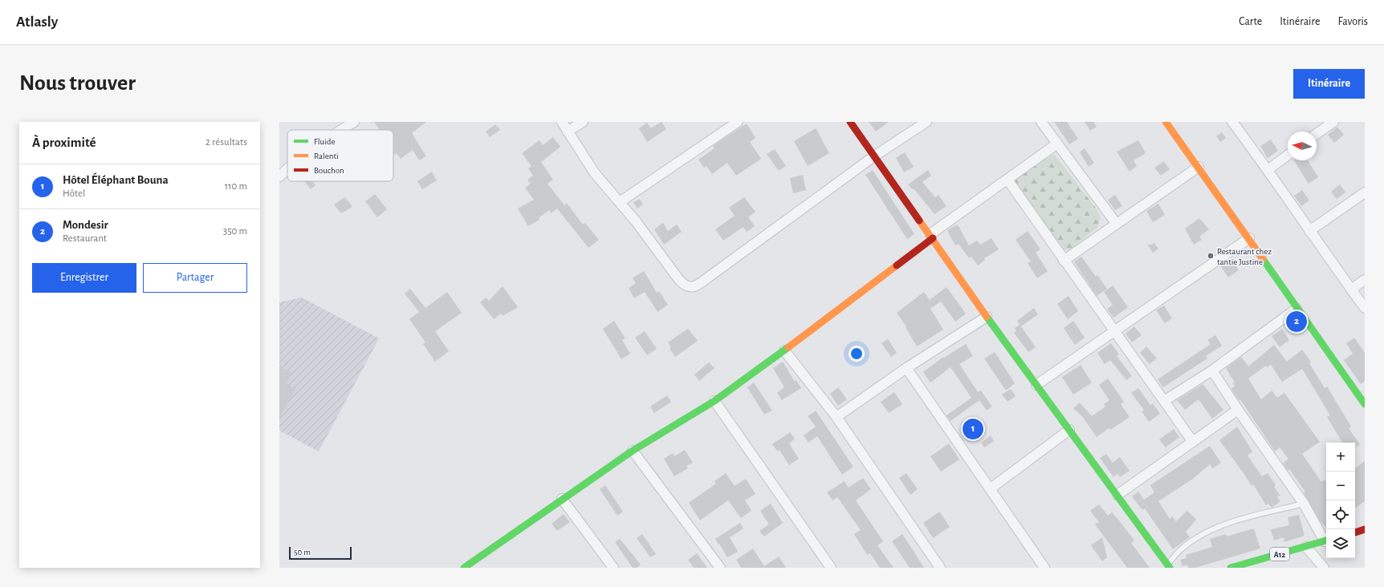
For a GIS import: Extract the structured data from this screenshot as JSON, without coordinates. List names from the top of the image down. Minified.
{"streets":{"street":["A12"]},"places":["Restaurant chez tantie Justine"],"legend":["Fluide","Ralenti","Bouchon"],"scale_bar":"50 m","north":"left","page":{"header":"Atlasly","nav":["Carte","Itinéraire","Favoris"],"buttons":["Itinéraire",["Enregistrer","Partager"]],"title":"Nous trouver","heading":["À proximité","2 résultats"],"list":[{"mark":"1","name":"Hôtel Éléphant Bouna","note":"Hôtel","value":"110 m"},{"mark":"2","name":"Mondesir","note":"Restaurant","value":"350 m"}],"pins":["2","1"],"map_buttons":["+","−"],"scale":"50 m"}}
